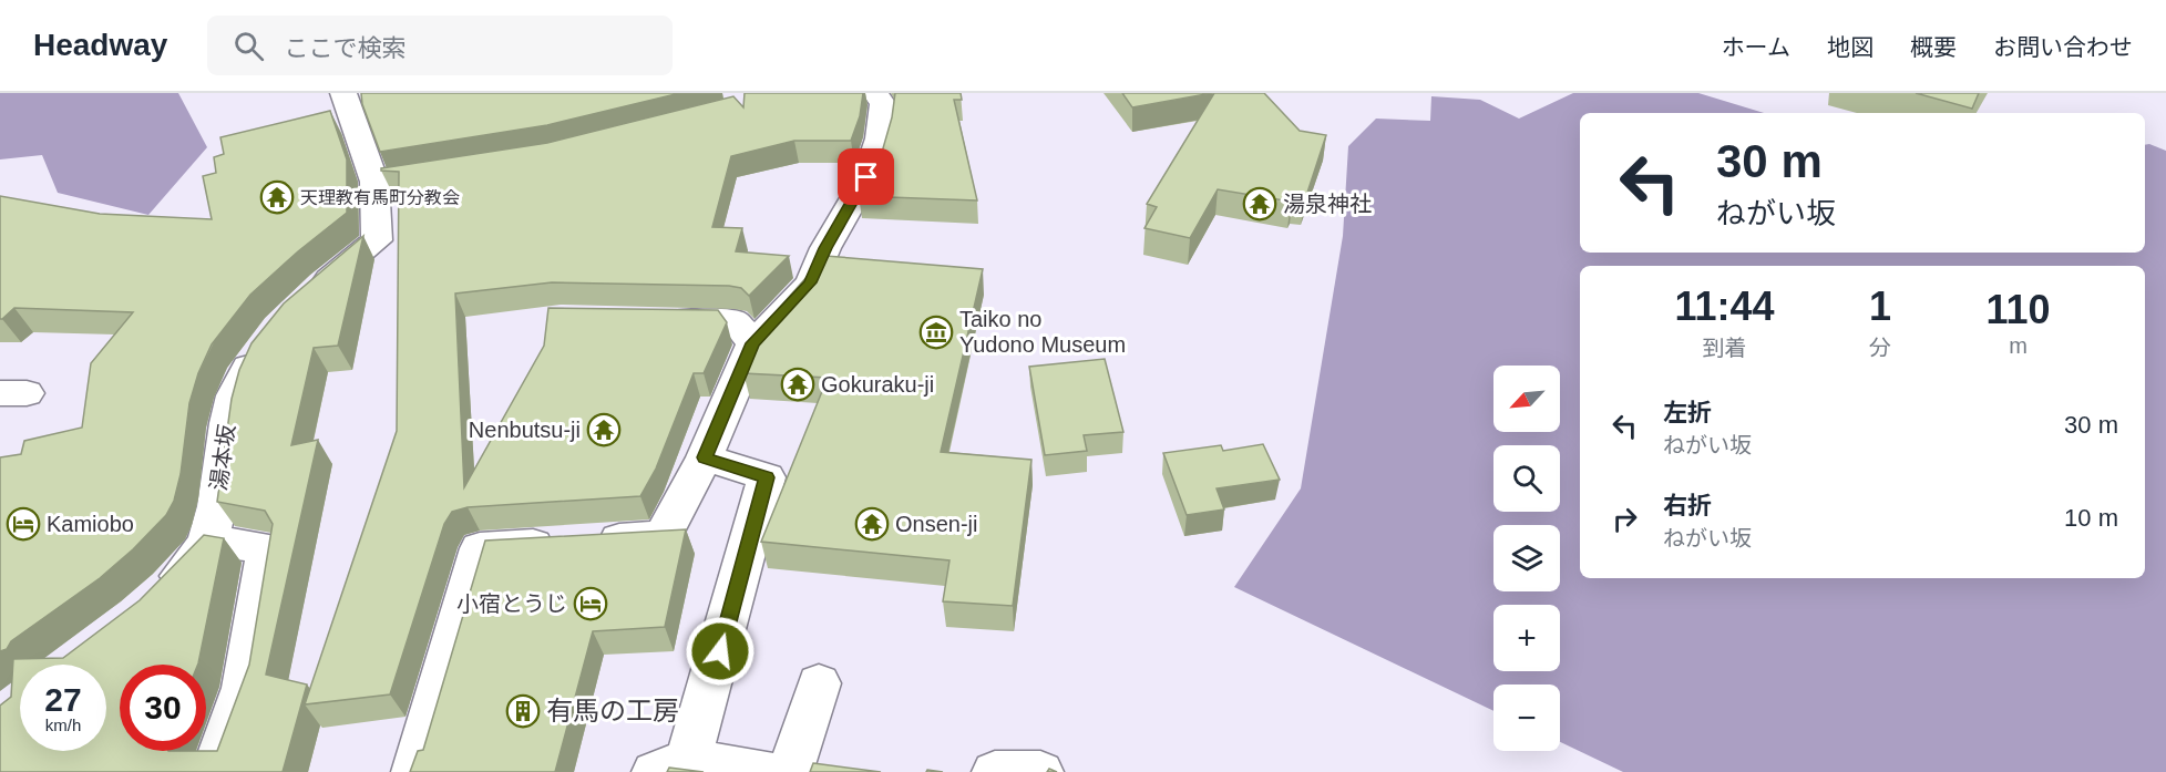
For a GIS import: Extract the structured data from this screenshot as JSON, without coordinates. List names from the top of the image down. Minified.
{"streets":{"street":["湯本坂"]},"places":{"temple":["天理教有馬町分教会","湯泉神社","Gokuraku-ji","Nenbutsu-ji","Onsen-ji"],"museum":["Taiko no Yudono Museum"],"hotel":["Kamiobo","小宿とうじ"],"building":["有馬の工房"]},"north":"bottom left","page":{"header":"Headway","search":"ここで検索","nav":["ホーム","地図","概要","お問い合わせ"],"turn":["30 m","ねがい坂"],"eta":["11:44","到着","1","分","110","m"],"map_buttons":["+","−"],"list":[{"name":"左折","note":"ねがい坂","value":"30 m"},{"name":"右折","note":"ねがい坂","value":"10 m"}],"speed":"27 km/h","limit":"30"}}
